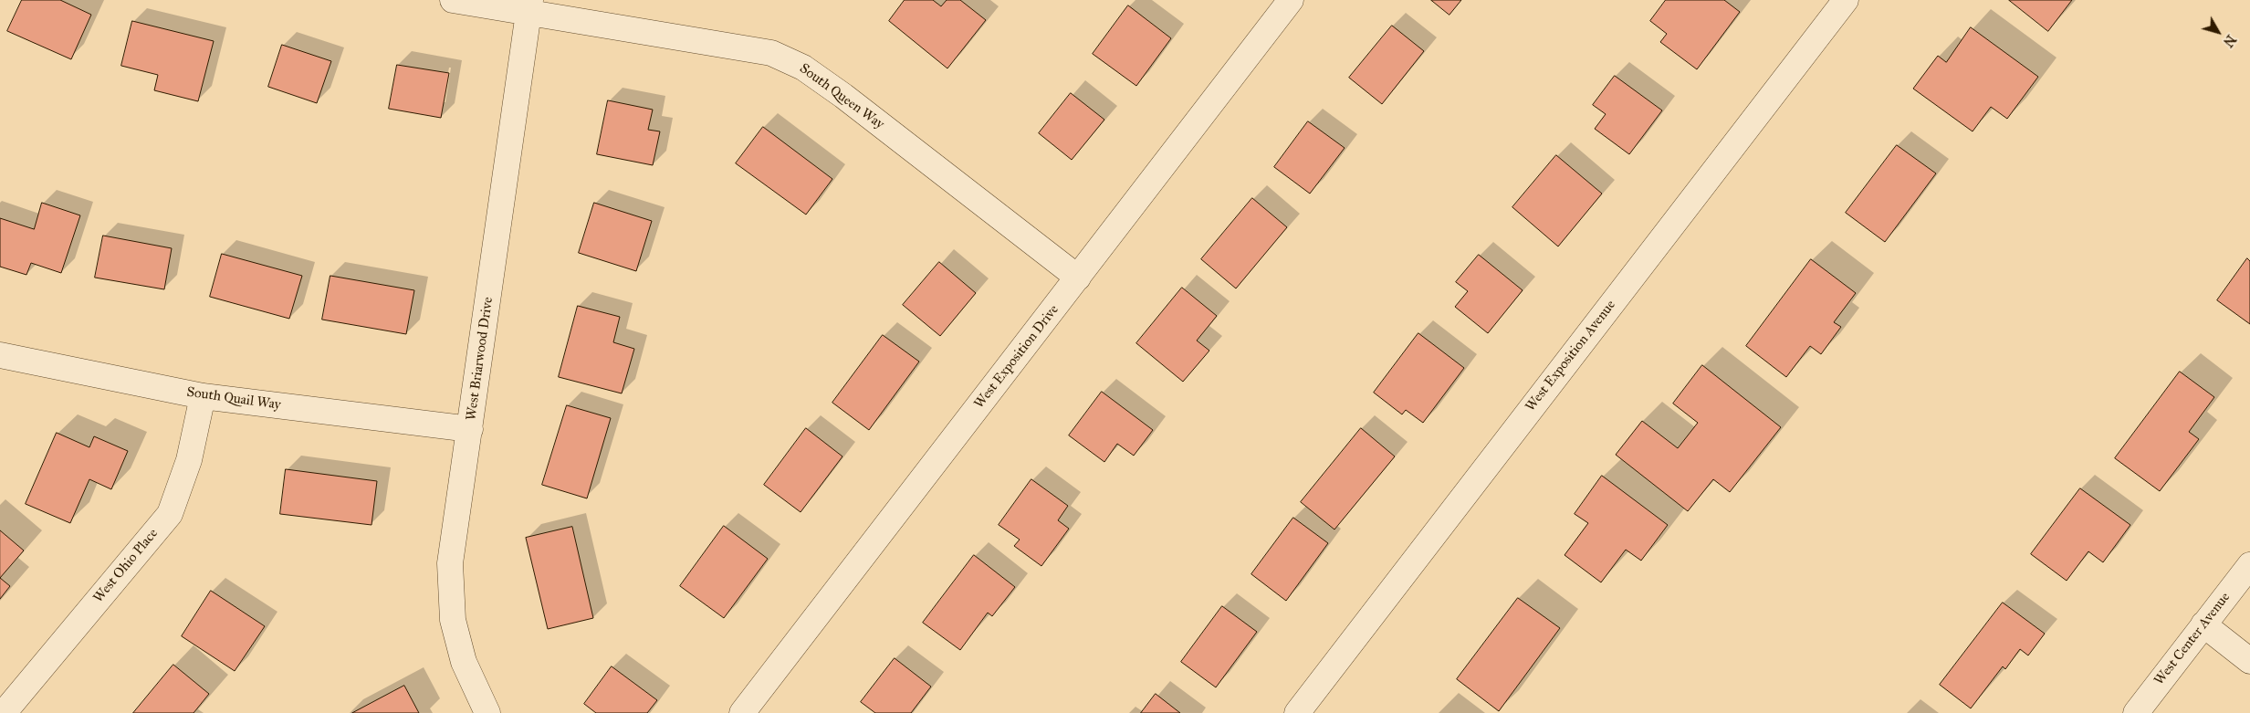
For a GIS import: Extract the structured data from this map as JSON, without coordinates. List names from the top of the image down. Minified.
{"streets":{"street":["South Queen Way","West Exposition Avenue","West Exposition Drive","West Briarwood Drive","South Quail Way","West Ohio Place","West Center Avenue"]},"crossings":[["South Queen Way","West Exposition Drive"],["South Queen Way","West Briarwood Drive"],["West Briarwood Drive","South Quail Way"],["South Quail Way","West Ohio Place"]],"north":"bottom right"}
